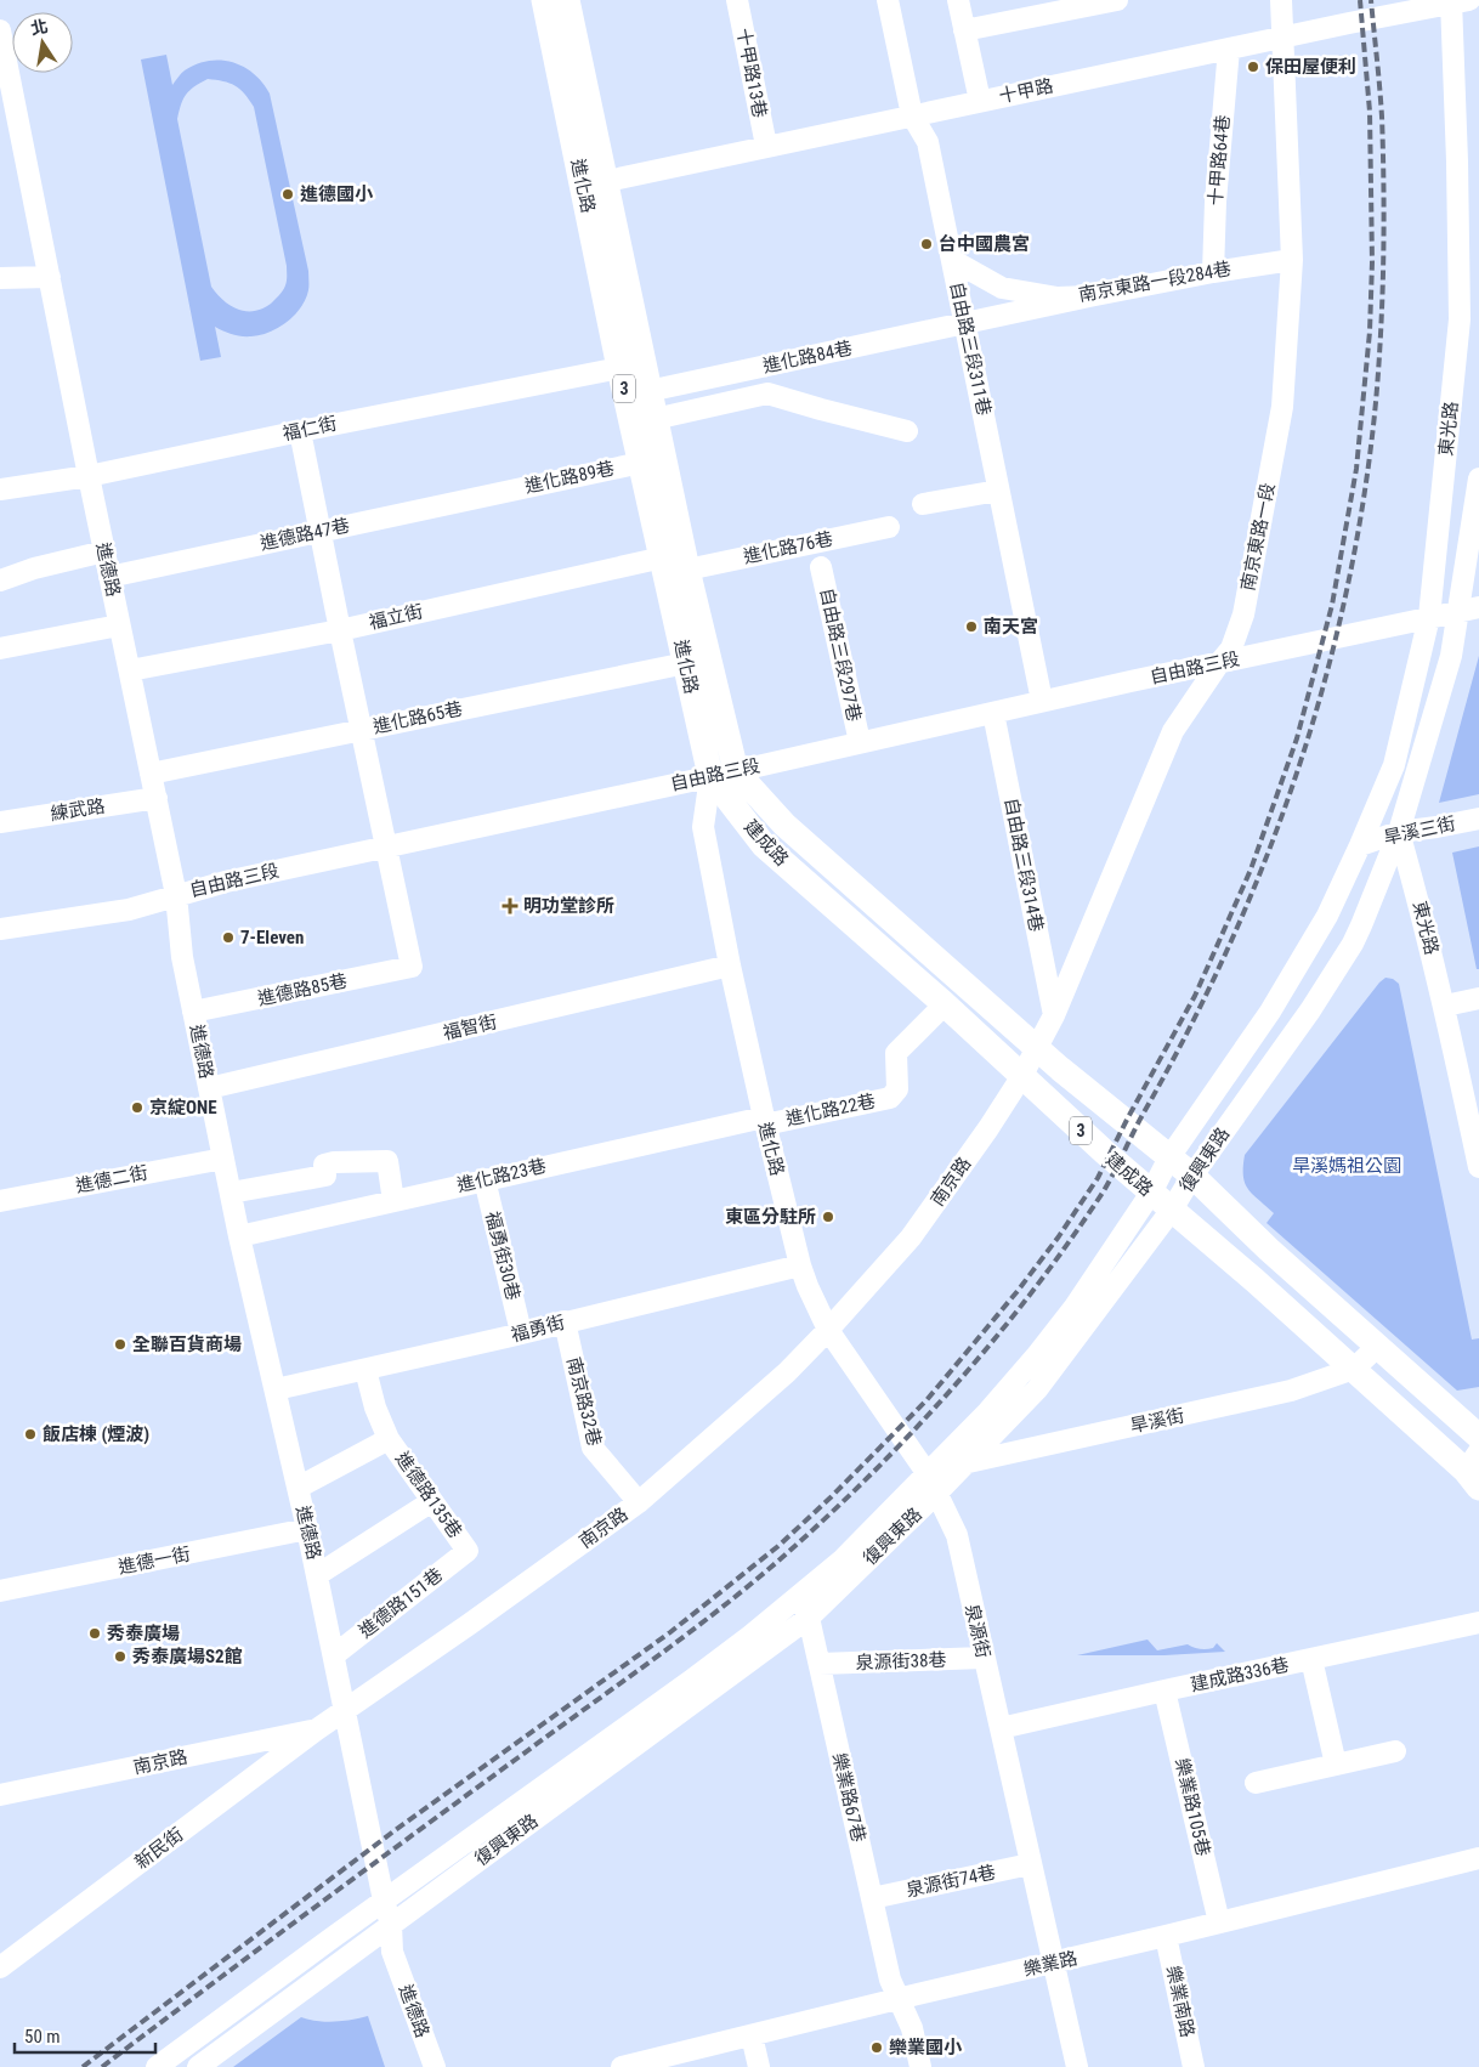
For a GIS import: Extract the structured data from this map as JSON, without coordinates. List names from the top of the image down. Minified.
{"streets":{"main road":["進化路","3","建成路"],"street":["十甲路13巷","十甲路","十甲路64巷","南京東路一段284巷","自由路三段311巷","進化路84巷","福仁街","東光路","進化路89巷","進德路47巷","南京東路一段","進化路76巷","進德路","福立街","自由路三段297巷","自由路三段","進化路65巷","練武路","旱溪三街","自由路三段314巷","進德路85巷","福智街","進化路22巷","復興東路","進化路23巷","進德二街","南京路","福勇街30巷","福勇街","南京路32巷","旱溪街","進德路135巷","進德一街","進德路151巷","泉源街","泉源街38巷","建成路336巷","樂業路67巷","樂業路105巷","新民街","泉源街74巷","樂業路","樂業南路"]},"crossings":[["十甲路13巷","十甲路"],["十甲路","十甲路64巷"],["十甲路","進化路"],["十甲路","自由路三段311巷"],["十甲路","東光路"],["十甲路","南京東路一段"],["十甲路64巷","南京東路一段284巷"],["進化路","進化路84巷"],["進化路","福仁街"],["進化路","進化路89巷"],["進化路","進化路76巷"],["進化路","福立街"],["進化路","自由路三段"],["進化路","進化路65巷"],["進化路","建成路"],["進化路","福智街"],["進化路","進化路22巷"],["進化路","進化路23巷"],["進化路","南京路"],["進化路","福勇街"],["進化路","泉源街"],["南京東路一段284巷","自由路三段311巷"],["南京東路一段284巷","進化路84巷"],["南京東路一段284巷","南京東路一段"],["自由路三段311巷","進化路84巷"],["自由路三段311巷","自由路三段"],["福仁街","進德路"],["東光路","自由路三段"],["東光路","旱溪三街"],["東光路","復興東路"],["進化路89巷","進德路47巷"],["進德路47巷","進德路"],["南京東路一段","自由路三段"],["南京東路一段","建成路"],["南京東路一段","自由路三段314巷"],["南京東路一段","南京路"],["進德路","福立街"],["進德路","自由路三段"],["進德路","進化路65巷"],["進德路","練武路"],["進德路","進德路85巷"],["進德路","福智街"],["進德路","復興東路"],["進德路","進化路23巷"],["進德路","進德二街"],["進德路","南京路"],["進德路","福勇街"],["進德路","進德路135巷"],["進德路","進德一街"],["進德路","進德路151巷"],["自由路三段297巷","自由路三段"],["自由路三段","建成路"],["自由路三段","自由路三段314巷"],["自由路三段","進德路85巷"],["旱溪三街","復興東路"],["建成路","自由路三段314巷"],["建成路","進化路22巷"],["建成路","復興東路"],["建成路","南京路"],["建成路","旱溪街"],["自由路三段314巷","南京路"],["進化路22巷","進化路23巷"],["復興東路","旱溪街"],["復興東路","泉源街"],["復興東路","樂業路67巷"],["進化路23巷","福勇街30巷"],["南京路","南京路32巷"],["南京路","泉源街"],["南京路","新民街"],["福勇街30巷","福勇街"],["福勇街","南京路32巷"],["福勇街","進德路135巷"],["旱溪街","泉源街"],["進德路135巷","進德路151巷"],["泉源街","泉源街38巷"],["泉源街","建成路336巷"],["泉源街","泉源街74巷"],["泉源街","樂業路"],["泉源街38巷","樂業路67巷"],["建成路336巷","樂業路105巷"],["樂業路67巷","泉源街74巷"],["樂業路67巷","樂業路"],["樂業路105巷","樂業路"],["樂業路","樂業南路"]],"parks":["旱溪媽祖公園"],"places":{"other":["保田屋便利","進德國小","台中國農宮","南天宮","7-Eleven","京綻ONE","東區分駐所","全聯百貨商場","飯店棟 (煙波)","秀泰廣場","秀泰廣場S2館","樂業國小"],"health":["明功堂診所"]},"scale_bar":"50 m","north":"top"}
